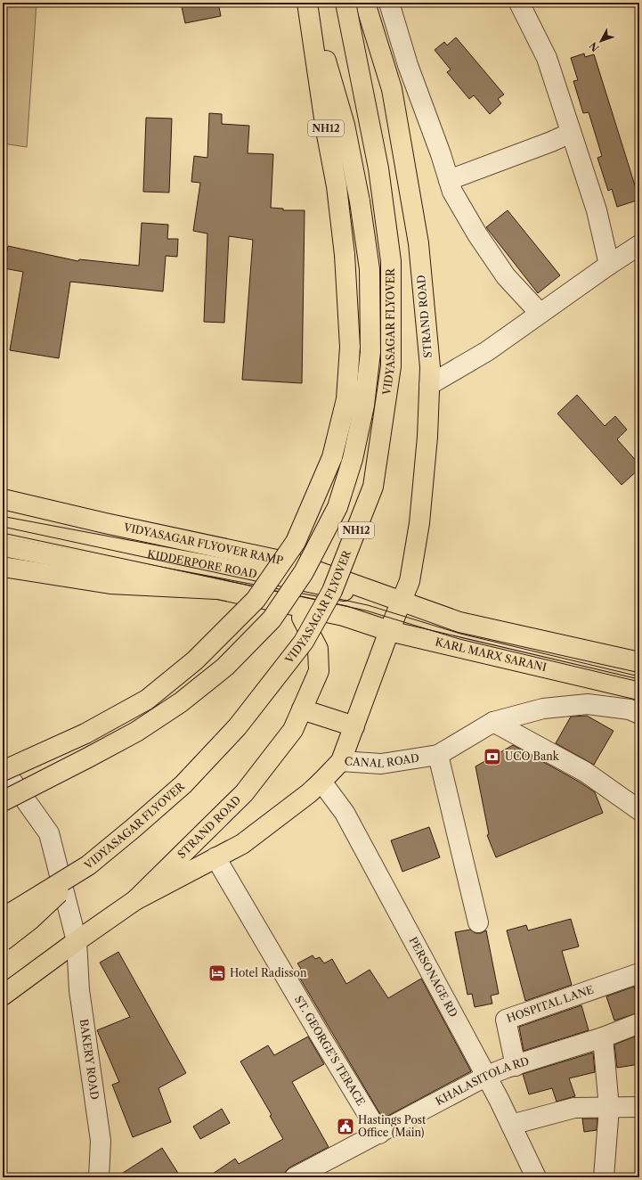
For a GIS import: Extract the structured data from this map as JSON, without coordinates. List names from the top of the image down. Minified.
{"streets":{"main road":["NH12","STRAND ROAD","VIDYASAGAR FLYOVER","VIDYASAGAR FLYOVER RAMP","KIDDERPORE ROAD","KARL MARX SARANI","CANAL ROAD"],"street":["PERSONAGE RD","HOSPITAL LANE","ST. GEORGE'S TERACE","BAKERY ROAD","KHALASITOLA RD"]},"crossings":[["STRAND ROAD","VIDYASAGAR FLYOVER RAMP"],["STRAND ROAD","KIDDERPORE ROAD"],["STRAND ROAD","KARL MARX SARANI"],["STRAND ROAD","CANAL ROAD"],["STRAND ROAD","BAKERY ROAD"],["VIDYASAGAR FLYOVER RAMP","KIDDERPORE ROAD"],["KIDDERPORE ROAD","KARL MARX SARANI"],["CANAL ROAD","PERSONAGE RD"],["CANAL ROAD","ST. GEORGE'S TERACE"],["PERSONAGE RD","KHALASITOLA RD"],["HOSPITAL LANE","KHALASITOLA RD"],["ST. GEORGE'S TERACE","KHALASITOLA RD"]],"places":{"bank":["UCO Bank"],"hotel":["Hotel Radisson"],"public building":["Hastings Post Office (Main)"]},"north":"bottom left"}
